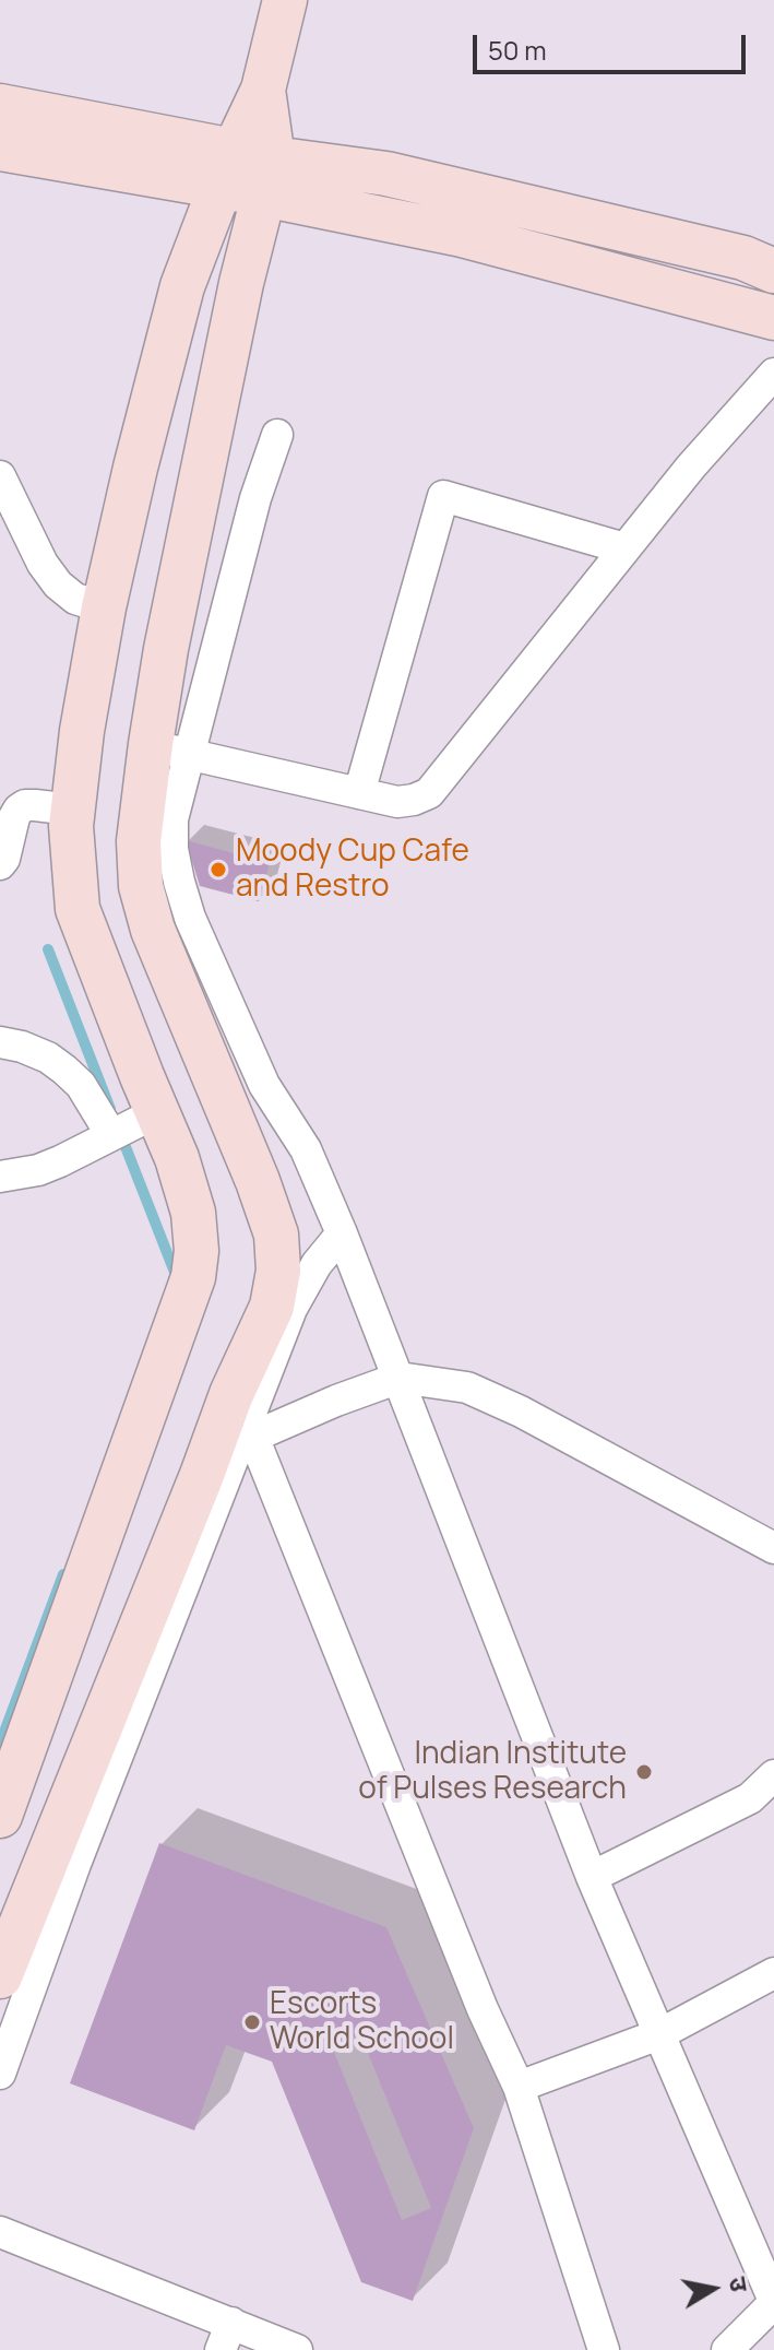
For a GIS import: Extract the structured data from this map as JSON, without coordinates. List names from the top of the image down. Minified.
{"places":["Moody Cup Cafe and Restro","Indian Institute of Pulses Research","Escorts World School"],"scale_bar":"50 m","north":"right"}
